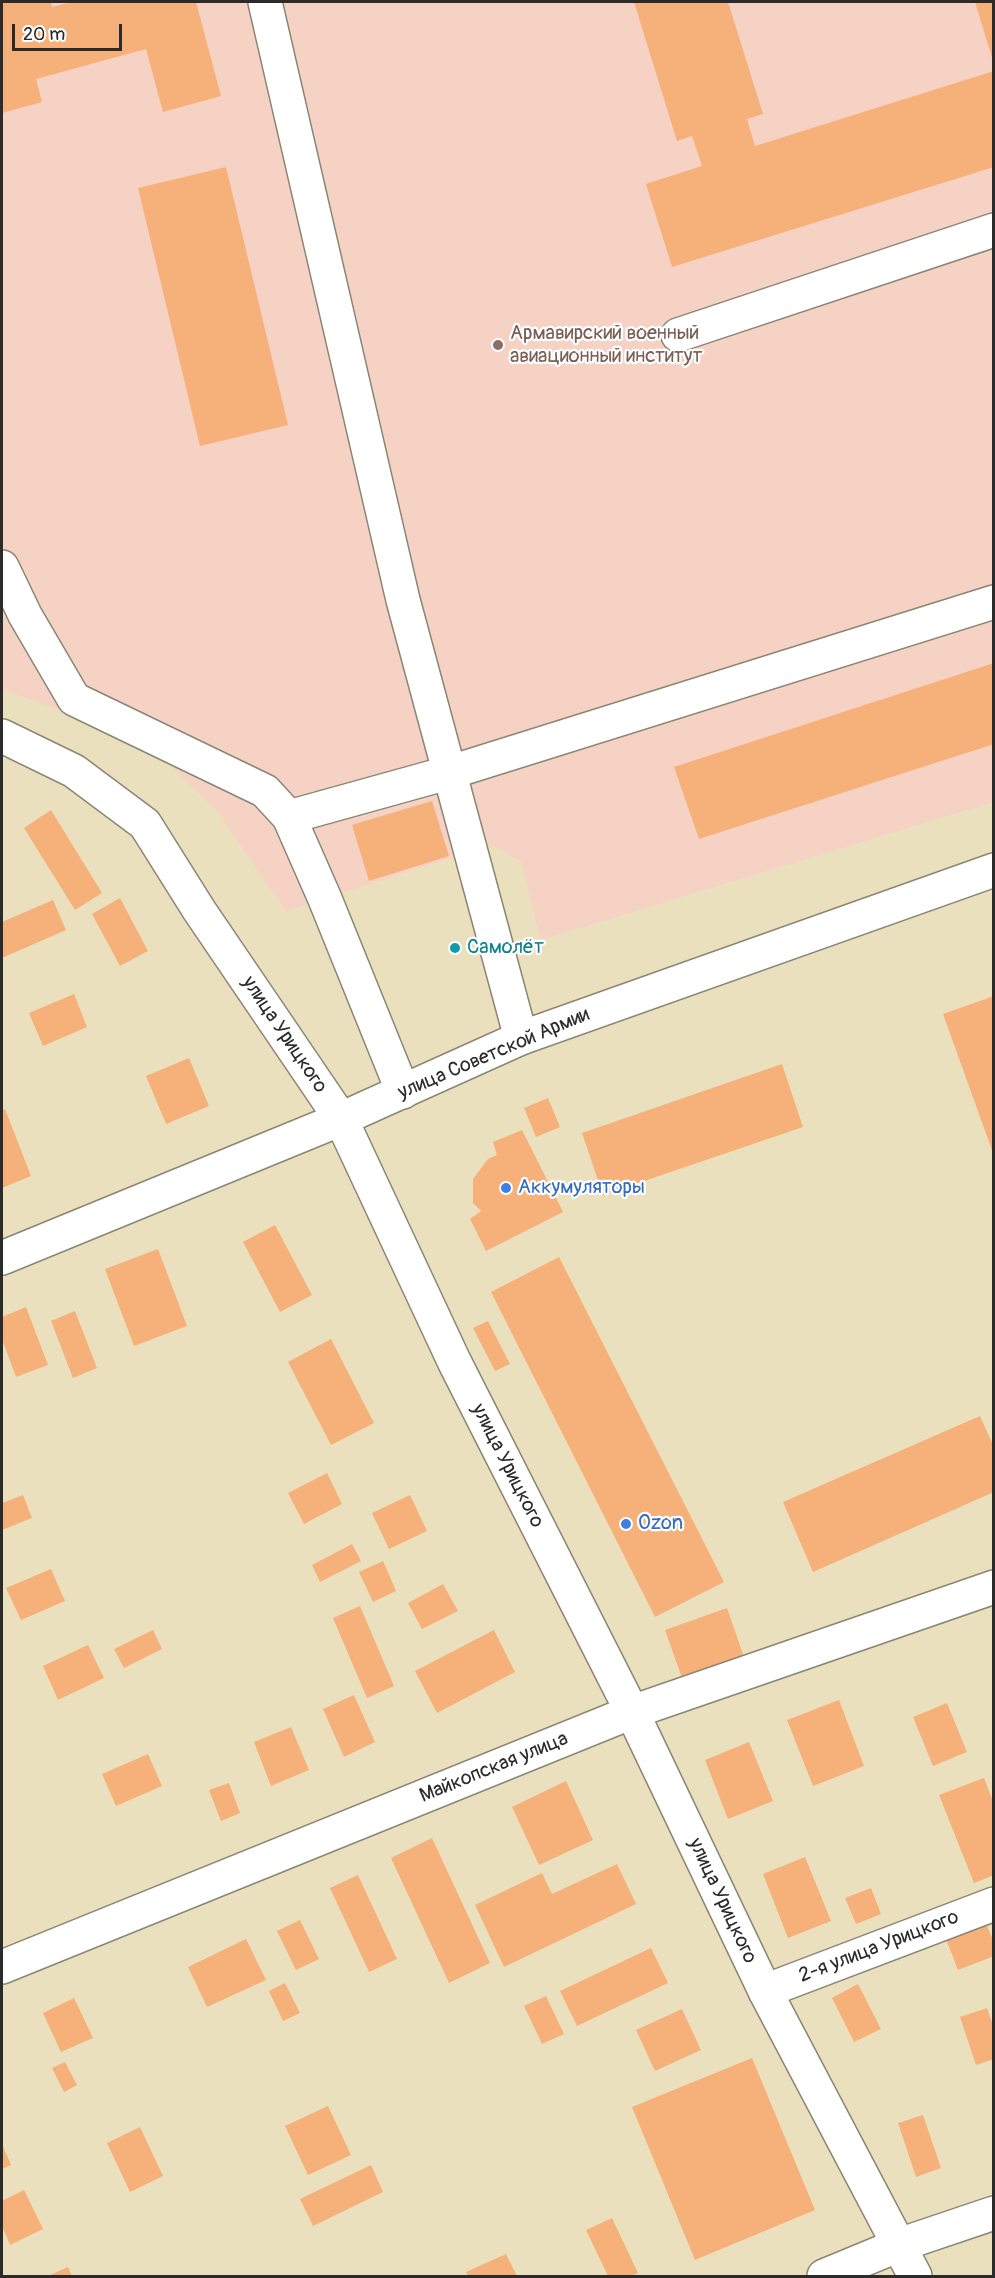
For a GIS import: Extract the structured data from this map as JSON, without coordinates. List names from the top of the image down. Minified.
{"streets":{"main road":["улица Урицкого","улица Советской Армии","Майкопская улица","2-я улица Урицкого"]},"crossings":[["улица Урицкого","улица Советской Армии"],["улица Урицкого","Майкопская улица"],["улица Урицкого","2-я улица Урицкого"]],"places":["Армавирский военный авиационный институт","Самолёт","Аккумуляторы","Ozon"],"scale_bar":"20 m"}
